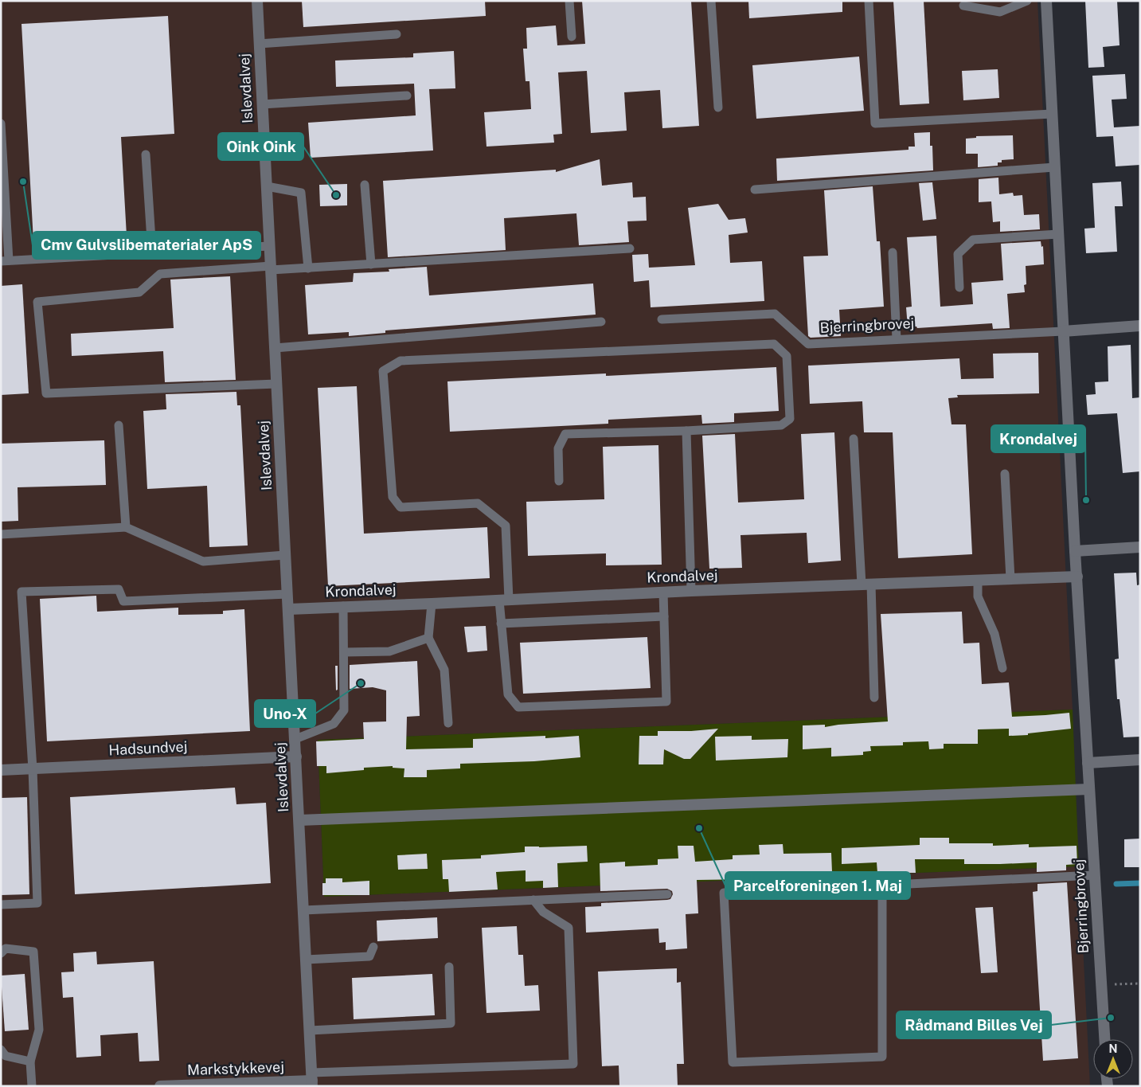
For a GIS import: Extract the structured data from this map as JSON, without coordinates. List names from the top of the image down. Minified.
{"streets":{"street":["Islevdalvej","Bjerringbrovej","Krondalvej","Hadsundvej","Markstykkevej"]},"crossings":[["Islevdalvej","Krondalvej"],["Islevdalvej","Hadsundvej"],["Islevdalvej","Markstykkevej"],["Bjerringbrovej","Krondalvej"]],"places":["Cmv Gulvslibematerialer ApS","Oink Oink","Krondalvej","Uno-X","Parcelforeningen 1. Maj","Rådmand Billes Vej"],"north":"top"}
